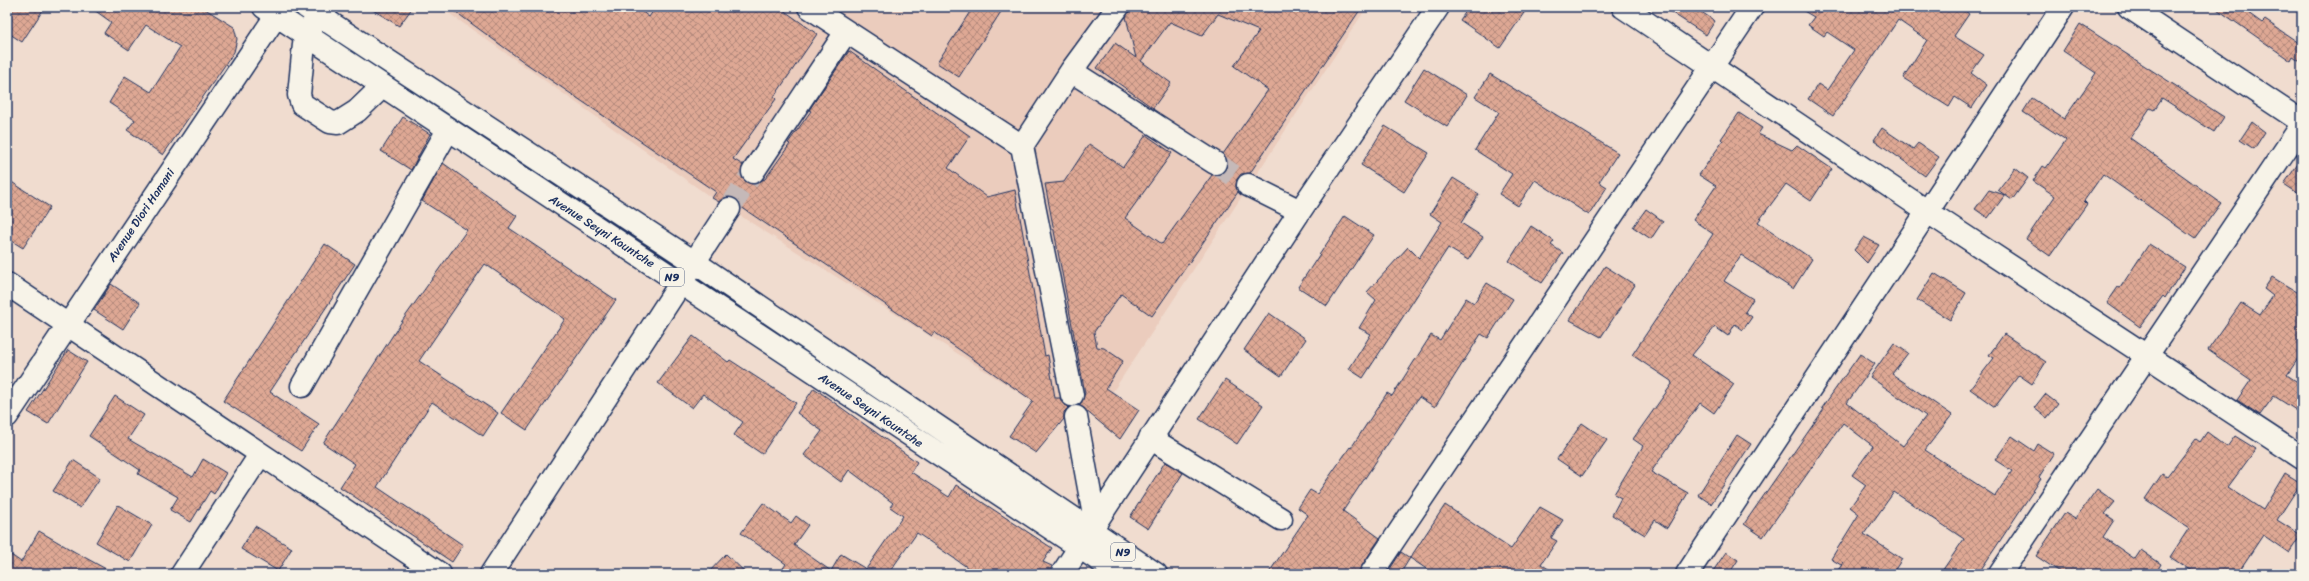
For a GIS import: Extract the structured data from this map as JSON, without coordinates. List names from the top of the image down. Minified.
{"streets":{"main road":["Avenue Diori Hamani","Avenue Seyni Kountche","N9"]},"crossings":[["Avenue Diori Hamani","Avenue Seyni Kountche"],["Avenue Seyni Kountche","N9"]]}
